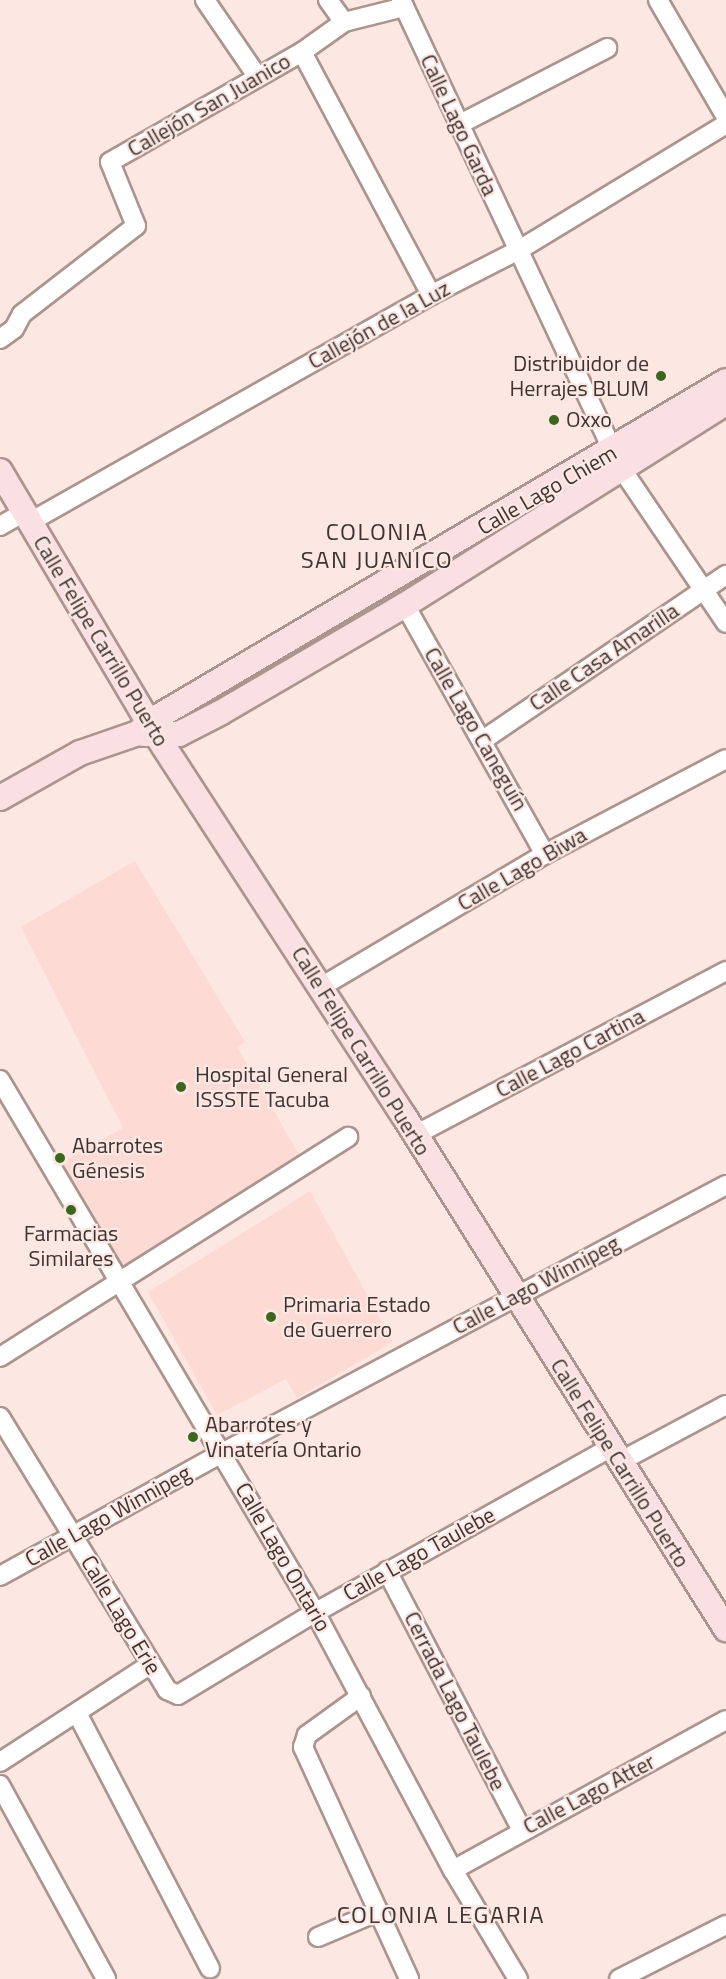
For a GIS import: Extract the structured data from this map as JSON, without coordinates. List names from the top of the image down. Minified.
{"streets":{"street":["Callejón San Juanico","Calle Lago Garda","Callejón de la Luz","Calle Lago Chiem","Calle Felipe Carrillo Puerto","Calle Casa Amarilla","Calle Lago Caneguín","Calle Lago Biwa","Calle Lago Cartina","Calle Lago Winnipeg","Calle Lago Taulebe","Calle Lago Ontario","Calle Lago Erie","Cerrada Lago Taulebe","Calle Lago Atter"]},"crossings":[["Callejón San Juanico","Calle Lago Garda"],["Calle Lago Garda","Callejón de la Luz"],["Calle Lago Garda","Calle Lago Chiem"],["Calle Lago Garda","Calle Casa Amarilla"],["Callejón de la Luz","Calle Felipe Carrillo Puerto"],["Calle Lago Chiem","Calle Felipe Carrillo Puerto"],["Calle Lago Chiem","Calle Lago Caneguín"],["Calle Felipe Carrillo Puerto","Calle Lago Biwa"],["Calle Felipe Carrillo Puerto","Calle Lago Cartina"],["Calle Felipe Carrillo Puerto","Calle Lago Winnipeg"],["Calle Felipe Carrillo Puerto","Calle Lago Taulebe"],["Calle Casa Amarilla","Calle Lago Caneguín"],["Calle Lago Caneguín","Calle Lago Biwa"],["Calle Lago Winnipeg","Calle Lago Ontario"],["Calle Lago Winnipeg","Calle Lago Erie"],["Calle Lago Taulebe","Calle Lago Ontario"],["Calle Lago Taulebe","Calle Lago Erie"],["Calle Lago Taulebe","Cerrada Lago Taulebe"],["Calle Lago Ontario","Calle Lago Atter"],["Cerrada Lago Taulebe","Calle Lago Atter"]],"districts":["COLONIA SAN JUANICO","COLONIA LEGARIA"],"places":["Distribuidor de Herrajes BLUM","Oxxo","Hospital General ISSSTE Tacuba","Abarrotes Génesis","Farmacias Similares","Primaria Estado de Guerrero","Abarrotes y Vinatería Ontario"]}
